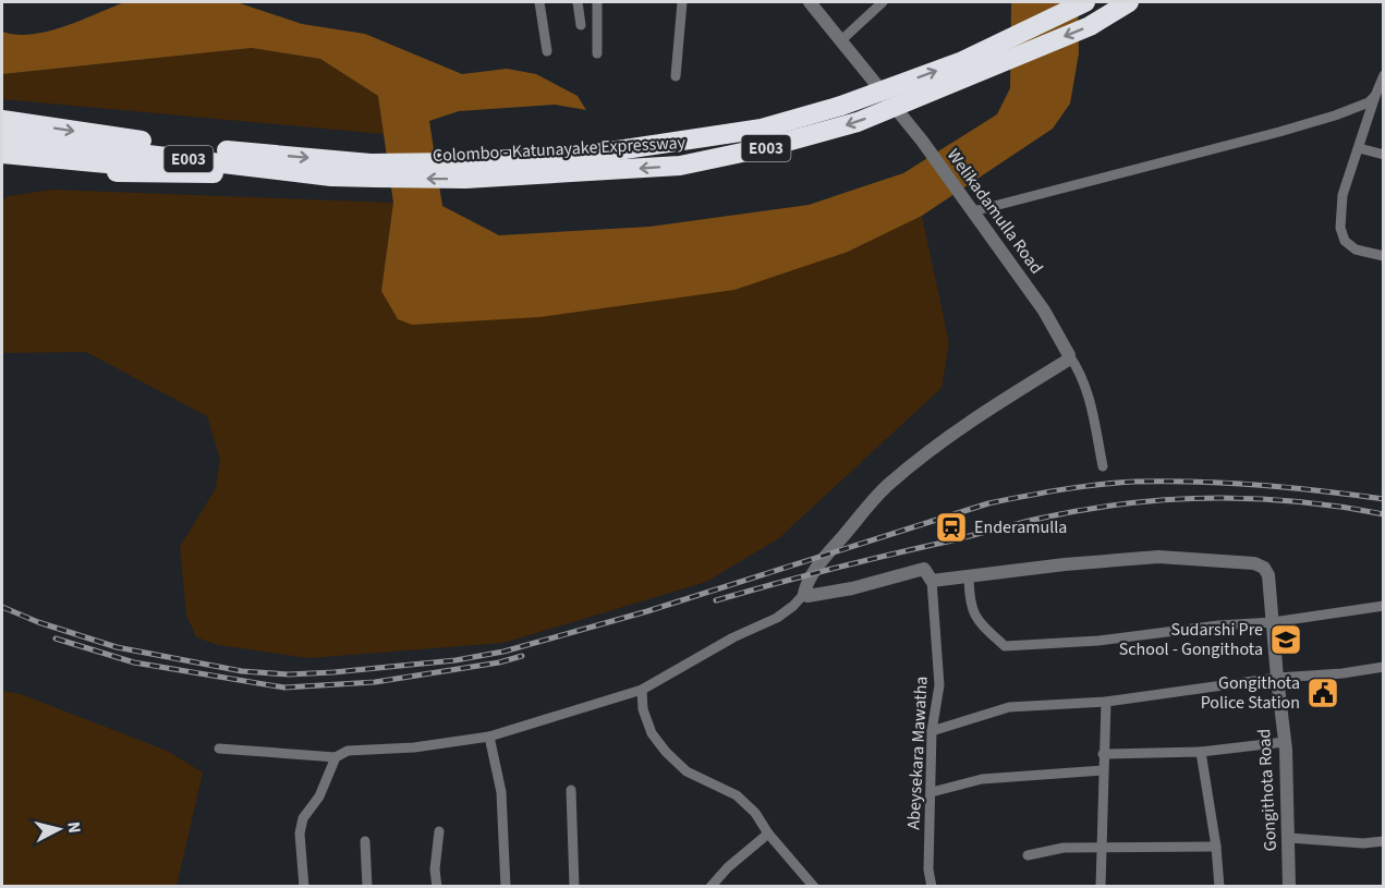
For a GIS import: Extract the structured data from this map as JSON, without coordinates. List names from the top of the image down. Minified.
{"streets":{"highway":["E003","Colombo - Katunayake Expressway"],"street":["Welikadamulla Road","Abeysekara Mawatha","Gongithota Road"]},"places":{"station":["Enderamulla"],"school or university":["Sudarshi Pre School - Gongithota"],"public building":["Gongithota Police Station"]},"north":"right"}
